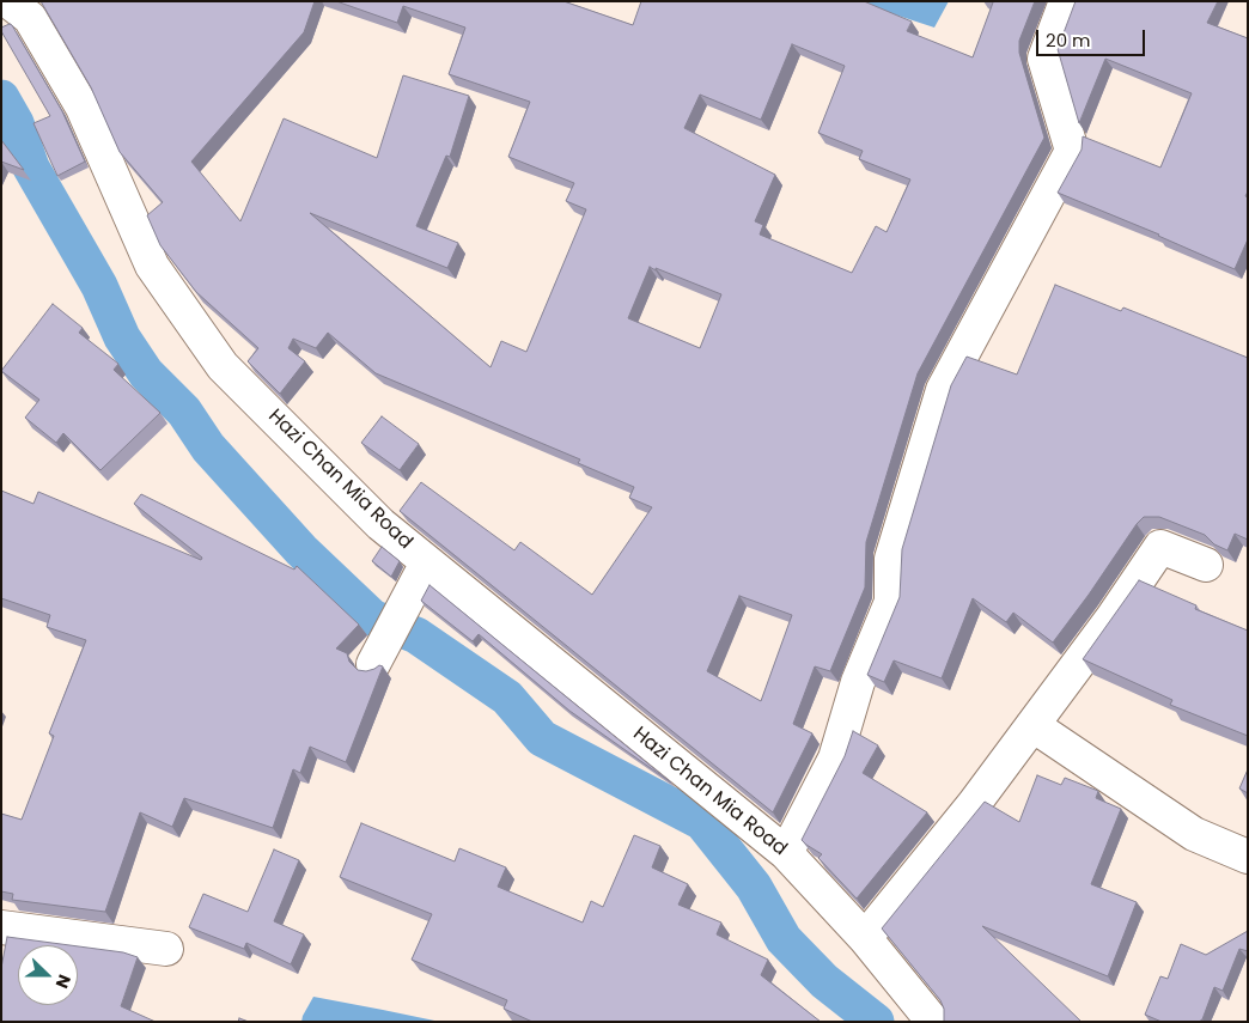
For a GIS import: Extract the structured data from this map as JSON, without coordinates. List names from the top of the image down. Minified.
{"streets":{"street":["Hazi Chan Mia Road"]},"scale_bar":"20 m","north":"right"}
